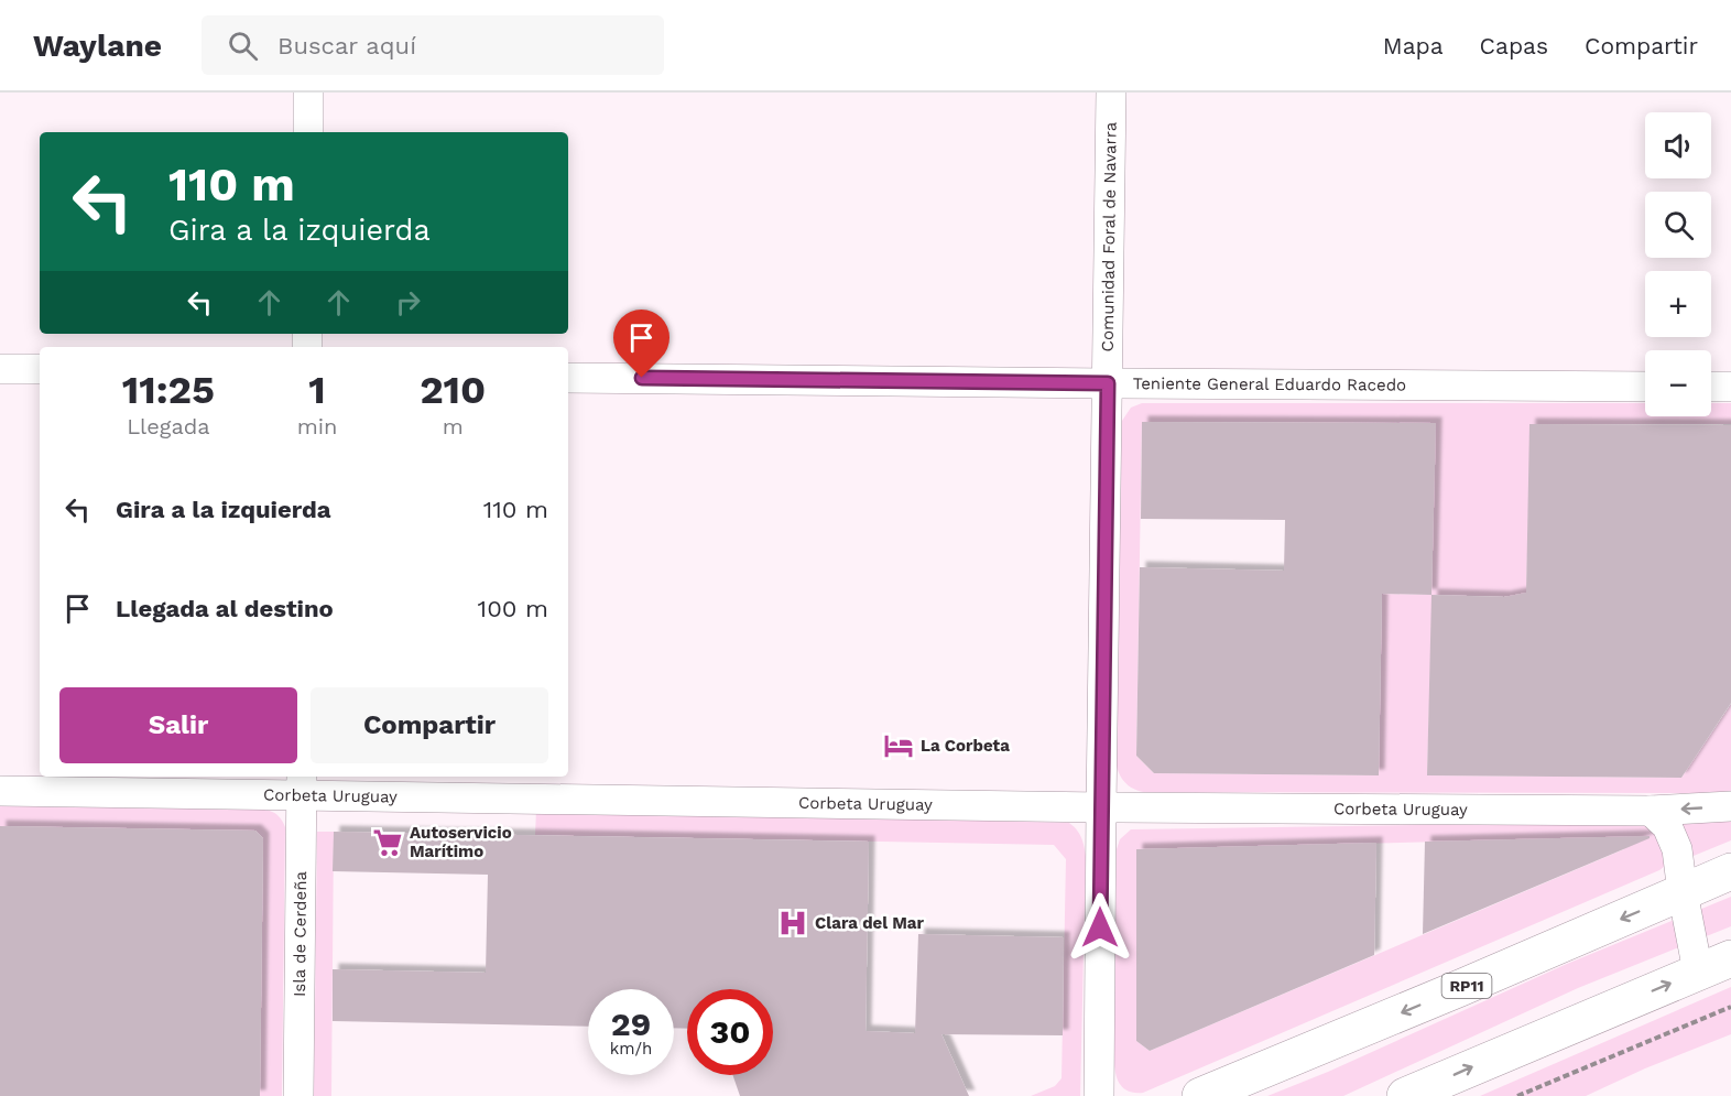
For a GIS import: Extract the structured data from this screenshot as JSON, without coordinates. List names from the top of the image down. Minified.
{"streets":{"main road":["RP11"],"street":["Comunidad Foral de Navarra","Teniente General Eduardo Racedo","Corbeta Uruguay","Isla de Cerdeña"]},"crossings":[["Comunidad Foral de Navarra","Teniente General Eduardo Racedo"],["Comunidad Foral de Navarra","Corbeta Uruguay"],["Corbeta Uruguay","Isla de Cerdeña"]],"places":{"hotel":["La Corbeta"],"supermarket":["Autoservicio Marítimo"],"hospital":["Clara del Mar"]},"page":{"header":"Waylane","search":"Buscar aquí","nav":["Mapa","Capas","Compartir"],"map_buttons":["+","−"],"turn":["110 m","Gira a la izquierda"],"eta":["11:25","Llegada","1","min","210","m"],"list":[{"name":"Gira a la izquierda","value":"110 m"},{"name":"Llegada al destino","value":"100 m"}],"buttons":["Salir","Compartir"],"speed":"29 km/h","limit":"30"}}
